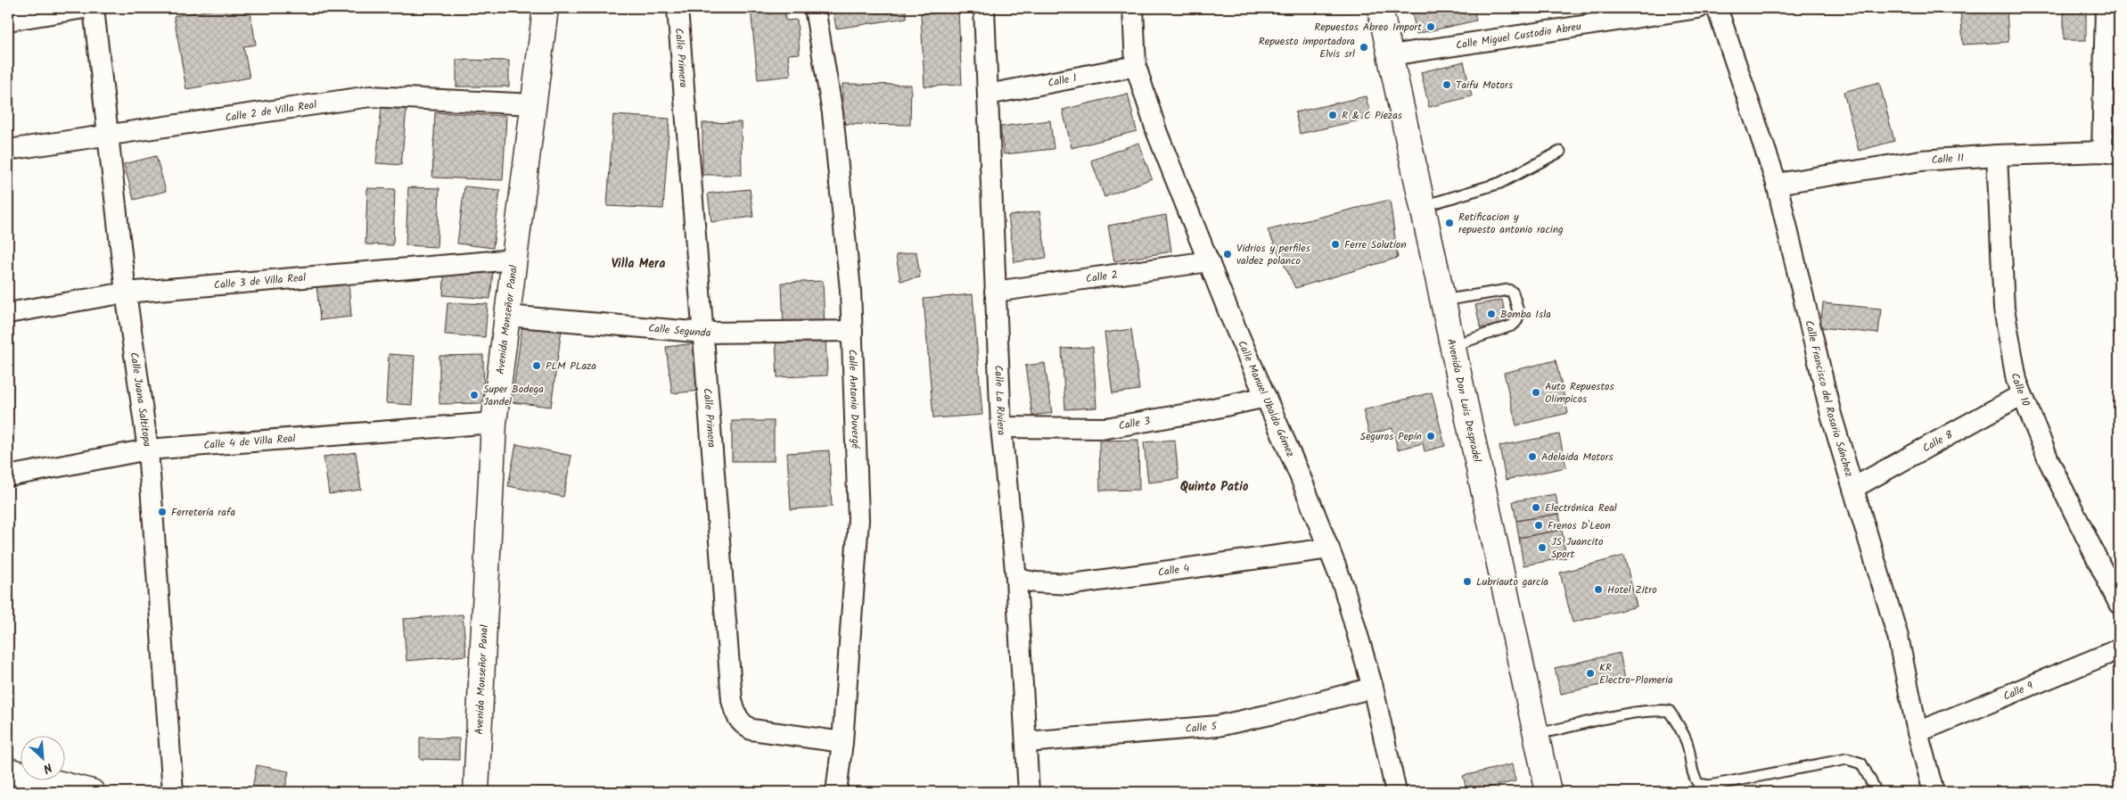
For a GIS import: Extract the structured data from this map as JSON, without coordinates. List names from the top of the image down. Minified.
{"streets":{"main road":["Avenida Monseñor Panal","Avenida Don Luis Despradel"],"street":["Calle Miguel Custodio Abreu","Calle Primera","Calle 1","Calle 2 de Villa Real","Calle 11","Calle 2","Calle 3 de Villa Real","Calle Segunda","Calle 10","Calle Manuel Ubaldo Gómez","Calle Francisco del Rosario Sánchez","Calle Juana Saltitopa","Calle Antonio Duvergé","Calle La Riviera","Calle 3","Calle 4 de Villa Real","Calle 8","Calle 4","Calle 9","Calle 5"]},"crossings":[["Calle Miguel Custodio Abreu","Avenida Don Luis Despradel"],["Calle Primera","Calle Segunda"],["Calle Primera","Calle Antonio Duvergé"],["Calle 1","Calle Manuel Ubaldo Gómez"],["Calle 1","Calle La Riviera"],["Calle 2 de Villa Real","Avenida Monseñor Panal"],["Calle 2 de Villa Real","Calle Juana Saltitopa"],["Calle 11","Calle 10"],["Calle 11","Calle Francisco del Rosario Sánchez"],["Calle 2","Calle Manuel Ubaldo Gómez"],["Calle 2","Calle La Riviera"],["Calle 3 de Villa Real","Avenida Monseñor Panal"],["Calle 3 de Villa Real","Calle Juana Saltitopa"],["Avenida Monseñor Panal","Calle Segunda"],["Avenida Monseñor Panal","Calle 4 de Villa Real"],["Calle Segunda","Calle Antonio Duvergé"],["Calle 10","Calle 8"],["Calle Manuel Ubaldo Gómez","Calle 3"],["Calle Manuel Ubaldo Gómez","Calle 4"],["Calle Manuel Ubaldo Gómez","Calle 5"],["Calle Francisco del Rosario Sánchez","Calle 8"],["Calle Francisco del Rosario Sánchez","Calle 9"],["Calle Juana Saltitopa","Calle 4 de Villa Real"],["Calle La Riviera","Calle 3"],["Calle La Riviera","Calle 4"],["Calle La Riviera","Calle 5"]],"districts":["Villa Mera","Quinto Patio"],"places":["Repuestos Abreo Import","Repuesto importadora Elvis srl","Taifu Motors","R & C Piezas","Retificacion y repuesto antonio racing","Ferre Solution","Vidrios y perfiles valdez polanco","Bomba Isla","PLM PLaza","Auto Repuestos Olimpicos","Super Bodega Jandel","Seguros Pepín","Adelaida Motors","Electrónica Real","Ferretería rafa","Frenos D'Leon","JS Juancito Sport","Lubriauto garcia","Hotel Zitro","KR Electro-Plomeria"],"north":"bottom right"}
